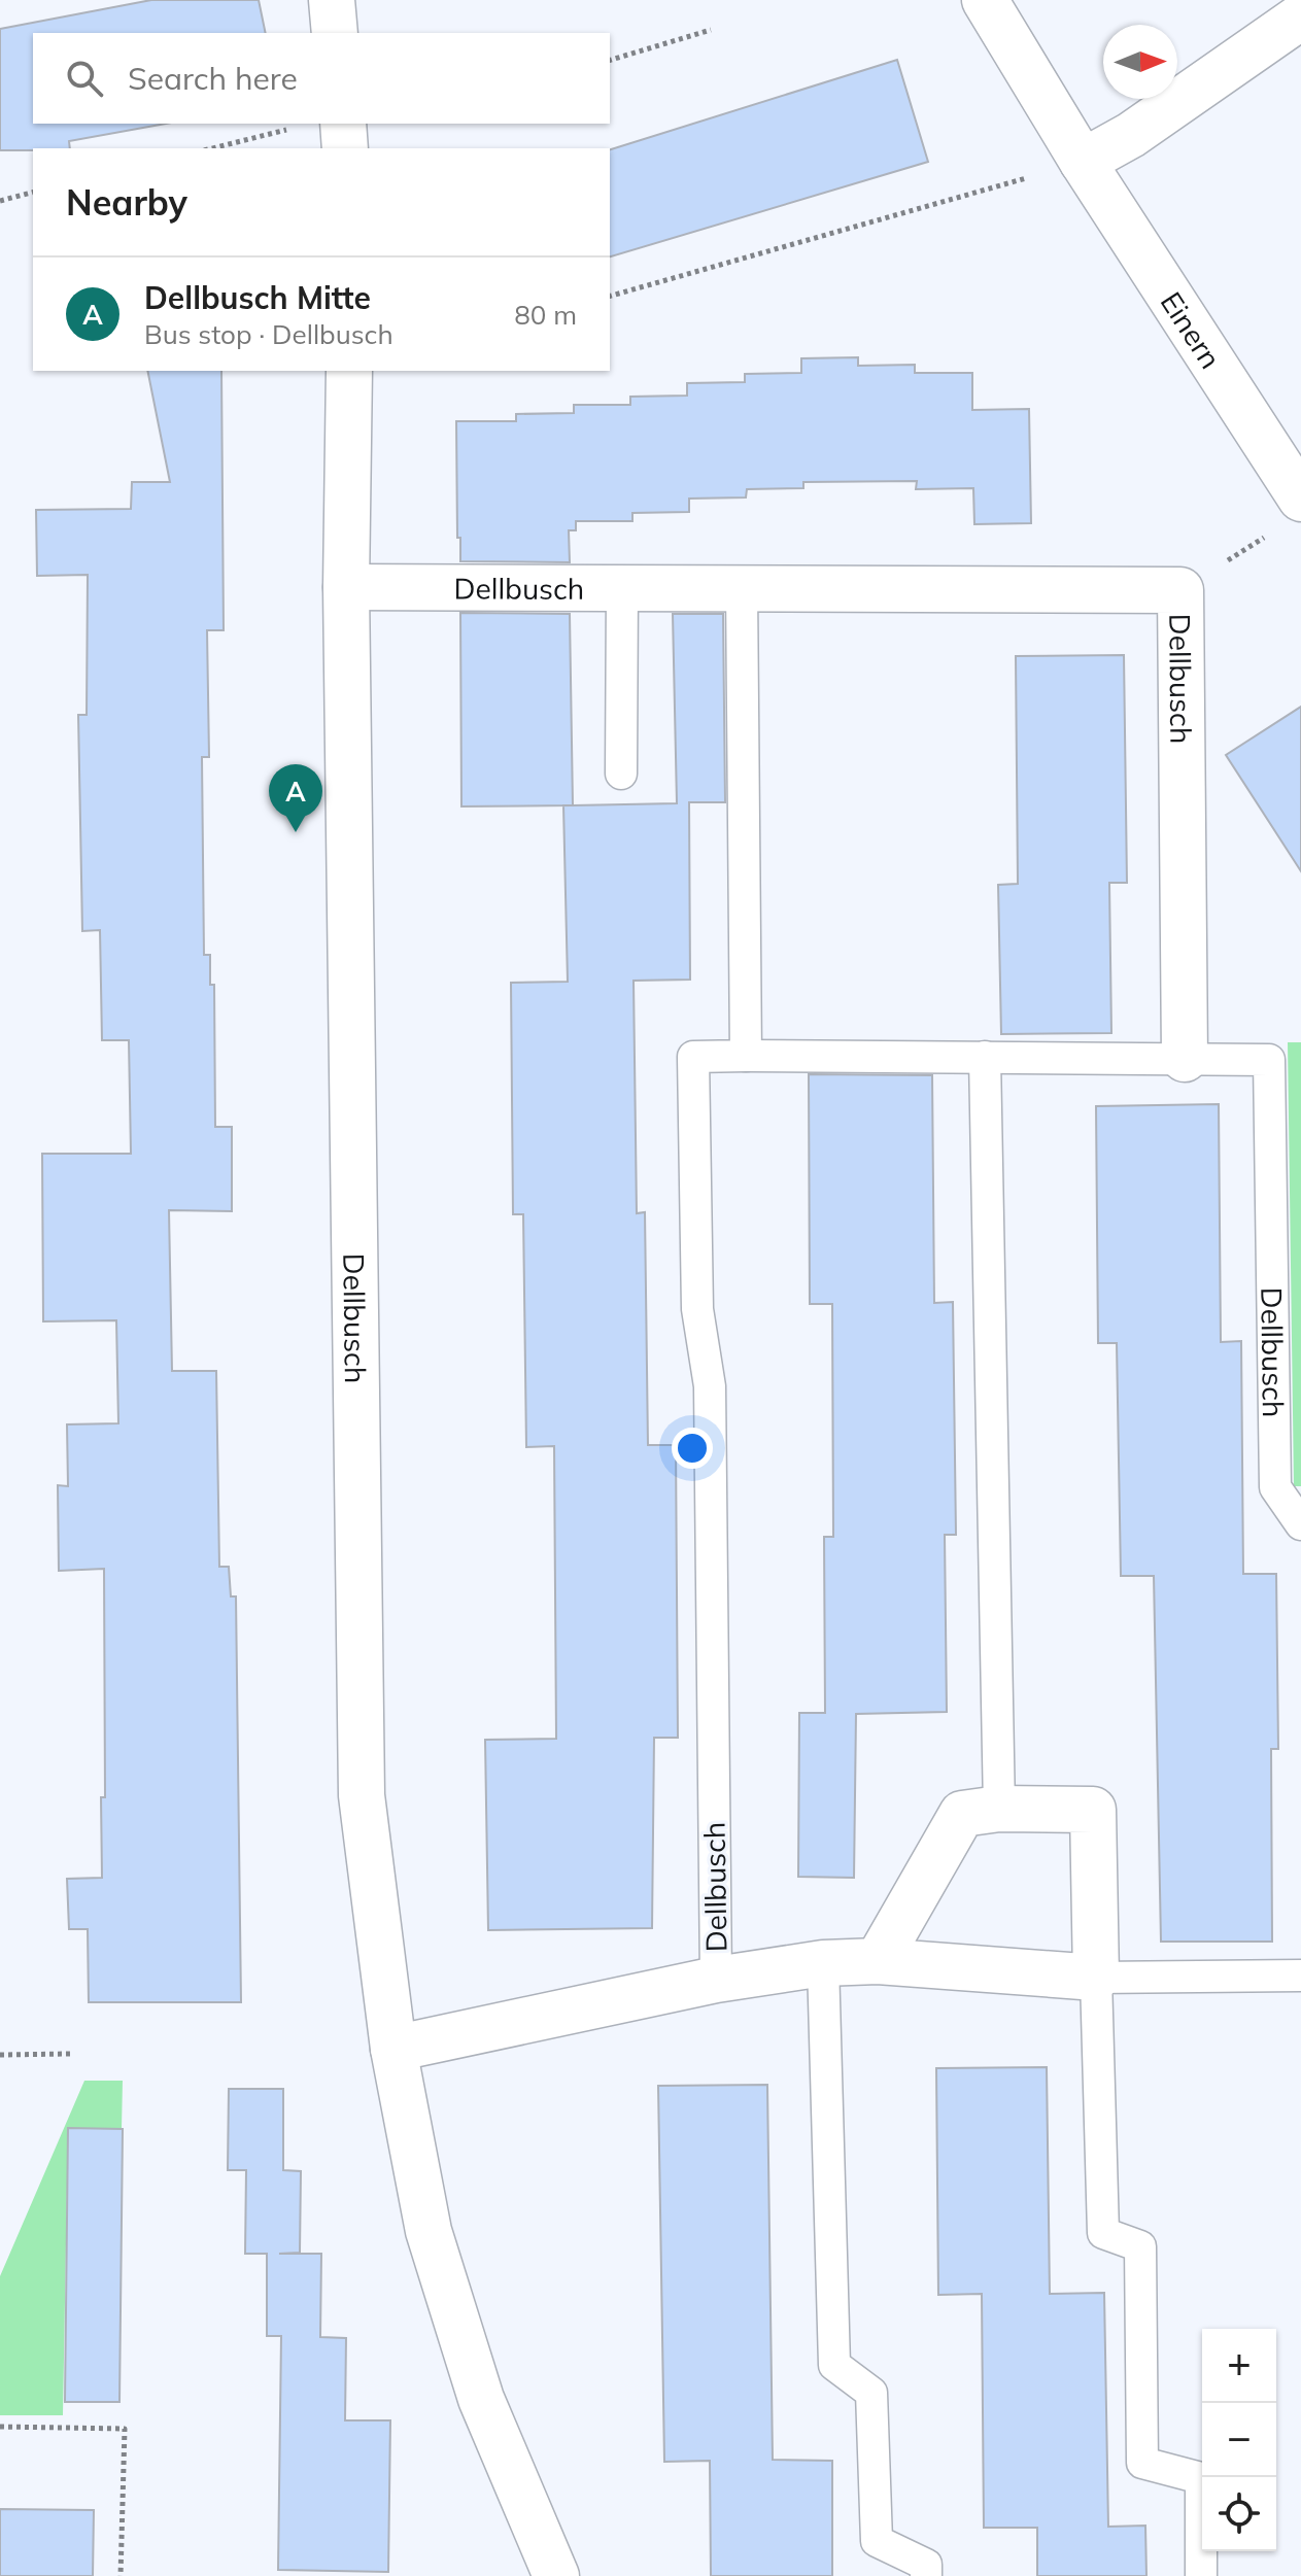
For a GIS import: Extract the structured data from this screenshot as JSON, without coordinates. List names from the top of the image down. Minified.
{"streets":{"street":["Einern","Dellbusch"]},"north":"right","page":{"search":"Search here","heading":"Nearby","list":[{"mark":"A","name":"Dellbusch Mitte","note":"Bus stop · Dellbusch","value":"80 m"}],"pins":"A","map_buttons":["+","−"]}}
